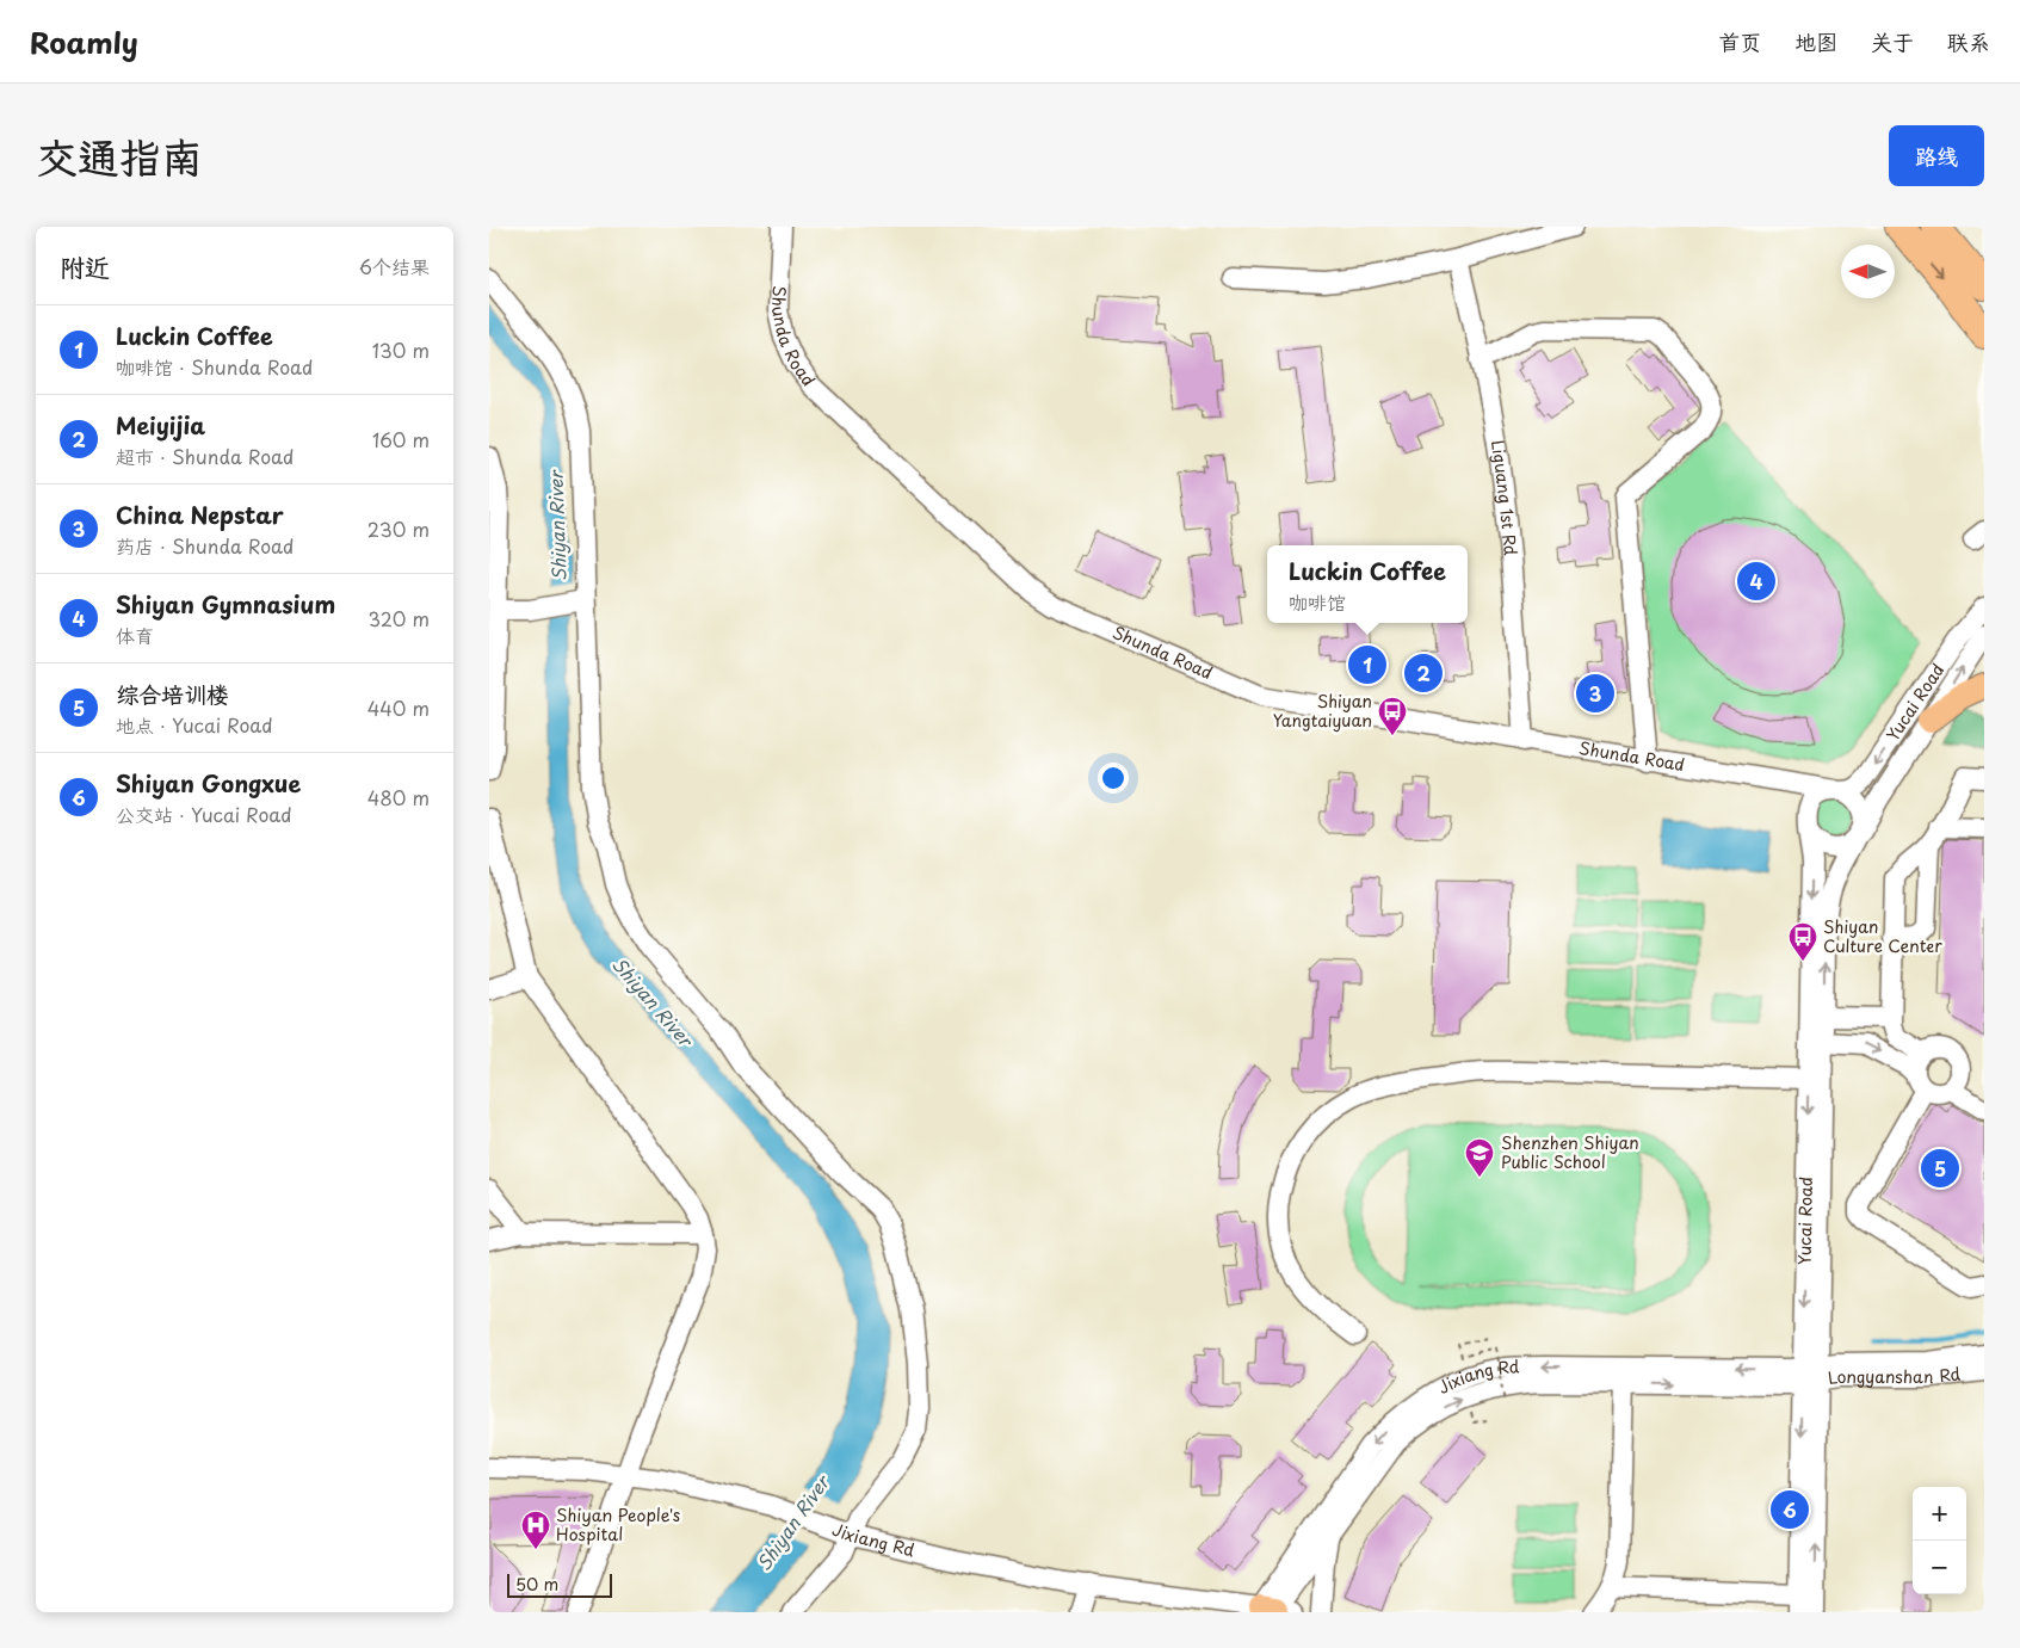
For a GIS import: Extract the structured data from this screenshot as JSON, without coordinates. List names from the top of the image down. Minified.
{"streets":{"street":["Shunda Road","Liguang 1st Rd","Yucai Road","Longyanshan Rd","Jixiang Rd"]},"crossings":[["Shunda Road","Liguang 1st Rd"],["Yucai Road","Longyanshan Rd"],["Yucai Road","Jixiang Rd"],["Longyanshan Rd","Jixiang Rd"]],"water":["Shiyan River"],"places":{"bus stop":["Shiyan Yangtaiyuan","Shiyan Culture Center"],"school or university":["Shenzhen Shiyan Public School"],"hospital":["Shiyan People's Hospital"]},"scale_bar":"50 m","north":"left","page":{"header":"Roamly","nav":["首页","地图","关于","联系"],"title":"交通指南","buttons":"路线","heading":["附近","6个结果"],"list":[{"mark":"1","name":"Luckin Coffee","note":"咖啡馆 · Shunda Road","value":"130 m"},{"mark":"2","name":"Meiyijia","note":"超市 · Shunda Road","value":"160 m"},{"mark":"3","name":"China Nepstar","note":"药店 · Shunda Road","value":"230 m"},{"mark":"4","name":"Shiyan Gymnasium","note":"体育","value":"320 m"},{"mark":"5","name":"综合培训楼","note":"地点 · Yucai Road","value":"440 m"},{"mark":"6","name":"Shiyan Gongxue","note":"公交站 · Yucai Road","value":"480 m"}],"popup":["Luckin Coffee","咖啡馆"],"pins":["4","1","2","3","5","6"],"map_buttons":["+","−"],"scale":"50 m"}}
